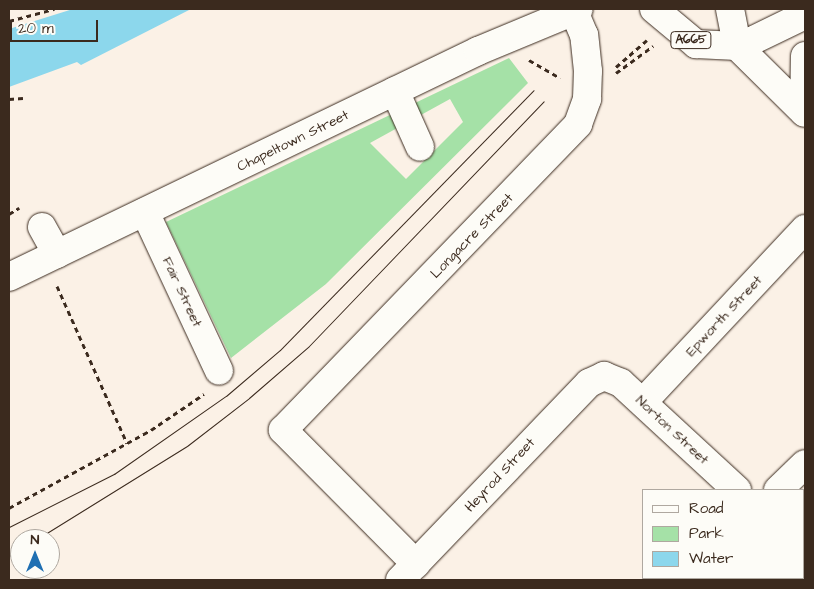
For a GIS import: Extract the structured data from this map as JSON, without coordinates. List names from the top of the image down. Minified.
{"streets":{"main road":["A665","Chapeltown Street","Longacre Street","Fair Street","Epworth Street","Norton Street","Heyrod Street"]},"crossings":[["Chapeltown Street","Longacre Street"],["Chapeltown Street","Fair Street"],["Longacre Street","Heyrod Street"],["Epworth Street","Norton Street"],["Norton Street","Heyrod Street"]],"legend":["Road","Park","Water"],"scale_bar":"20 m","north":"top"}
